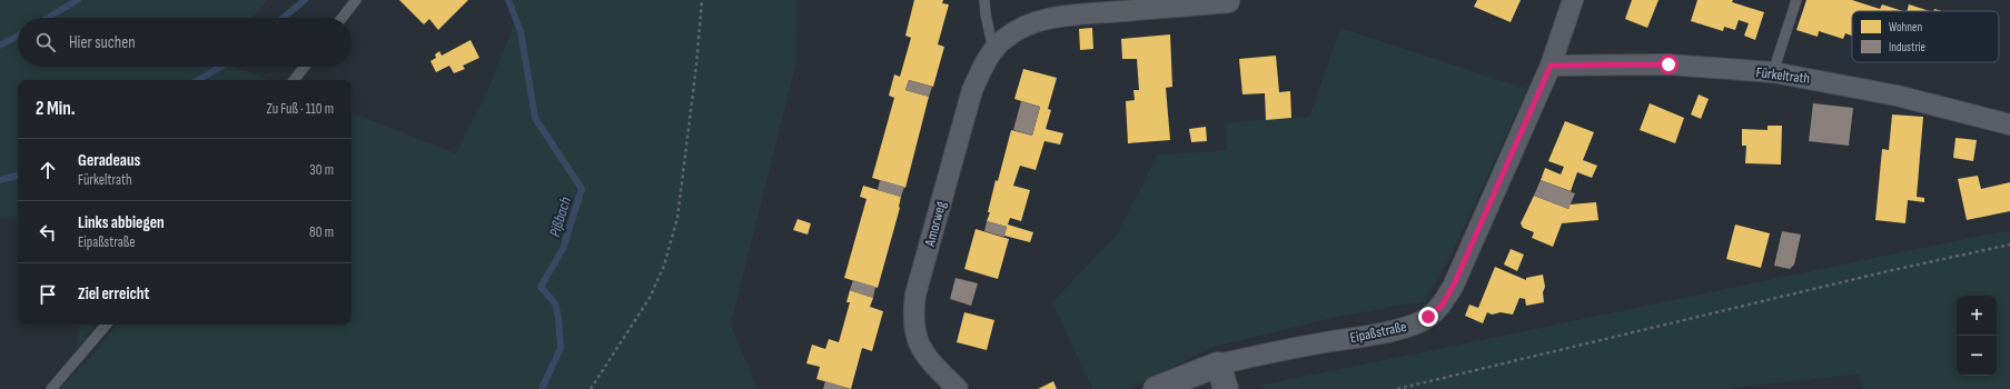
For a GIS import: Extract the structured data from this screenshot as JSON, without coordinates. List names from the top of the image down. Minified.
{"streets":{"street":["Fürkeltrath","Amorweg","Eipaßstraße"]},"crossings":[["Fürkeltrath","Eipaßstraße"]],"water":["Pißbach"],"legend":["Wohnen","Industrie"],"page":{"search":"Hier suchen","heading":["2 Min.","Zu Fuß · 110 m"],"list":[["Geradeaus","Fürkeltrath","30 m"],["Links abbiegen","Eipaßstraße","80 m"],"Ziel erreicht"],"map_buttons":["+","−"]}}
